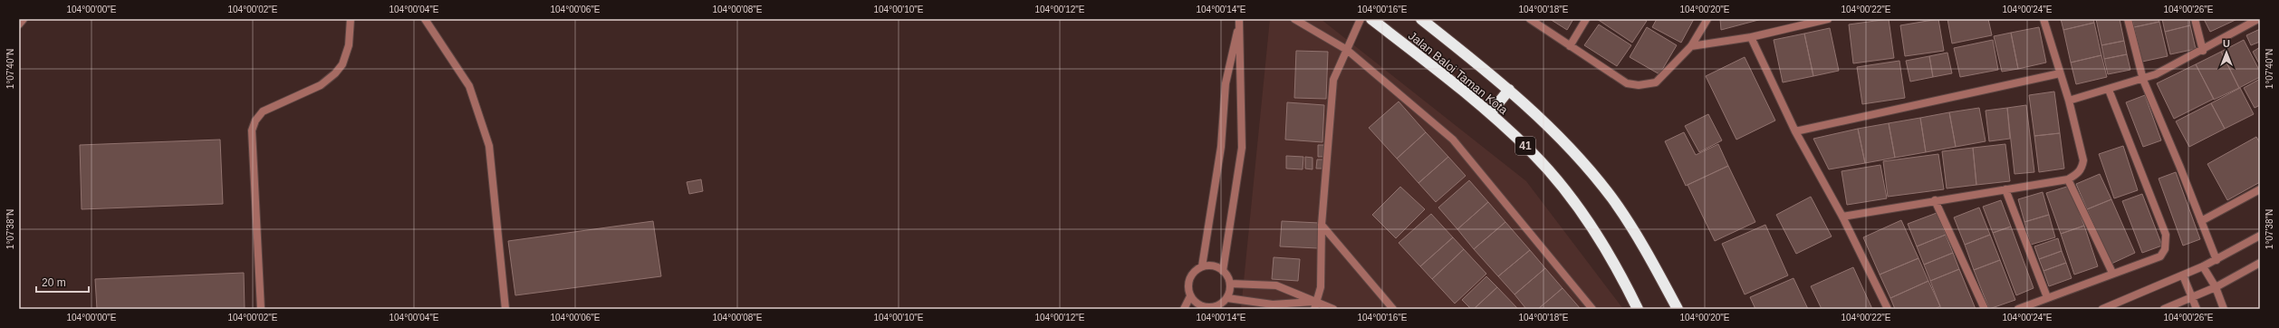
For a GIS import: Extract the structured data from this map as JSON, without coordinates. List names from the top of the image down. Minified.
{"streets":{"highway":["Jalan Baloi Taman Kota","41"]},"scale_bar":"20 m","north":"top","coordinates":["104°00'00\"E","104°00'02\"E","104°00'04\"E","104°00'06\"E","104°00'08\"E","104°00'10\"E","104°00'12\"E","104°00'14\"E","104°00'16\"E","104°00'18\"E","104°00'20\"E","104°00'22\"E","104°00'24\"E","104°00'26\"E","1°07'40\"N","1°07'38\"N"]}
